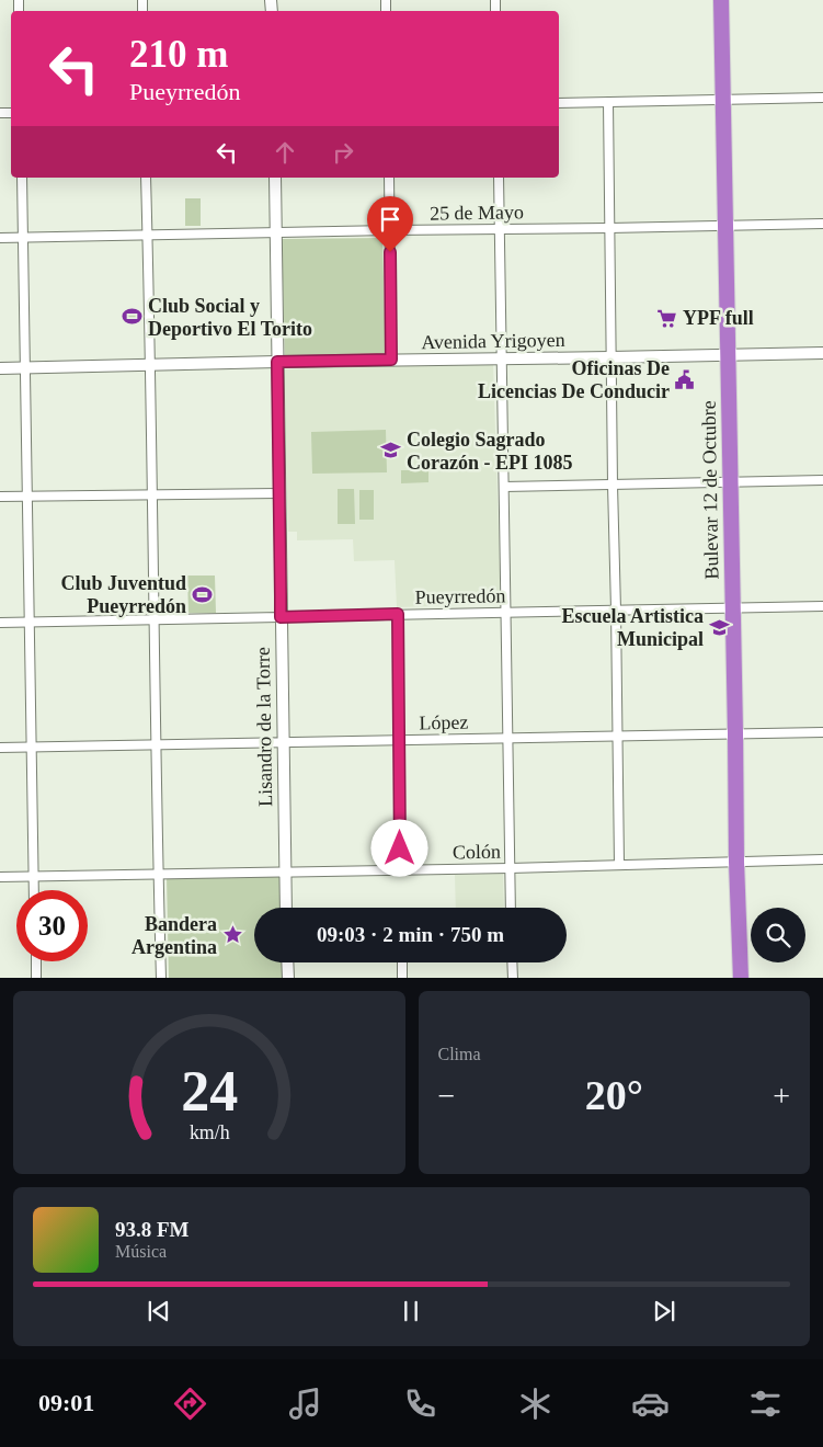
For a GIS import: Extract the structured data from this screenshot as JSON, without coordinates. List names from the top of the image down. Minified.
{"streets":{"highway":["Bulevar 12 de Octubre"],"main road":["Avenida Yrigoyen","Lisandro de la Torre"],"street":["25 de Mayo","Pueyrredón","López","Colón"]},"crossings":[["25 de Mayo","Bulevar 12 de Octubre"],["25 de Mayo","Lisandro de la Torre"],["Avenida Yrigoyen","Bulevar 12 de Octubre"],["Avenida Yrigoyen","Lisandro de la Torre"],["Bulevar 12 de Octubre","Pueyrredón"],["Bulevar 12 de Octubre","López"],["Bulevar 12 de Octubre","Colón"],["Pueyrredón","Lisandro de la Torre"],["López","Lisandro de la Torre"],["Lisandro de la Torre","Colón"]],"places":{"sports":["Club Social y Deportivo El Torito","Club Juventud Pueyrredón"],"supermarket":["YPF full"],"public building":["Oficinas De Licencias De Conducir"],"school or university":["Colegio Sagrado Corazón - EPI 1085","Escuela Artistica Municipal"],"place":["Bandera Argentina"]},"page":{"turn":["210 m","Pueyrredón"],"limit":"30","trip":"09:03 · 2 min · 750 m","tile":"Clima","heat":["−","20°","+"],"song":["93.8 FM","Música"],"tabs":"09:01","gauge":["24","km/h"]}}
